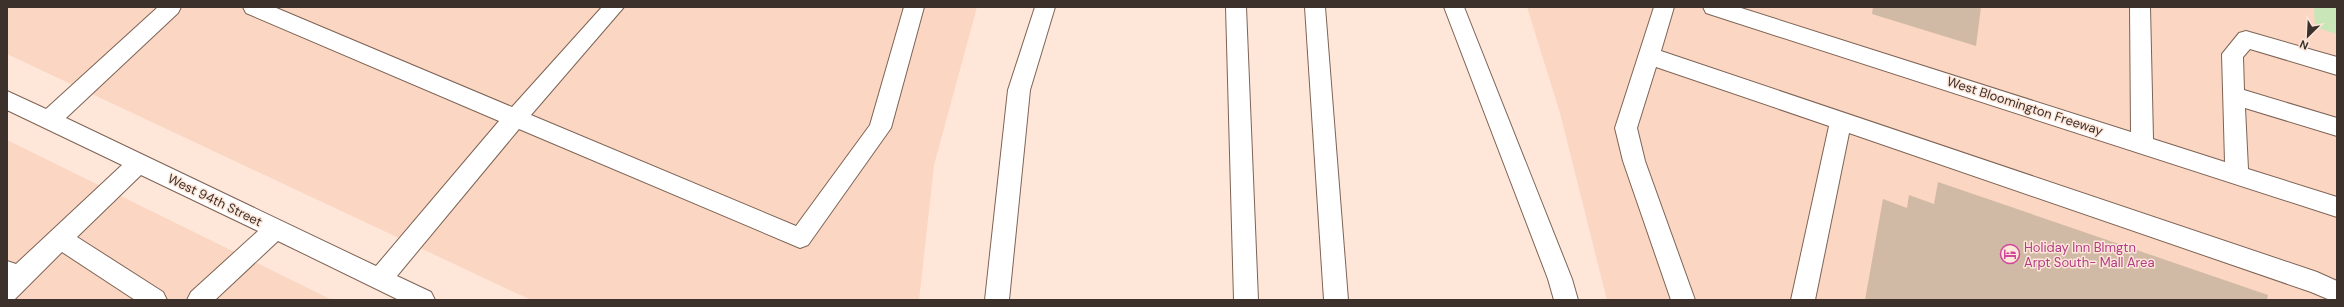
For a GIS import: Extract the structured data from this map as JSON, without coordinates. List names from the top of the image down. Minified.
{"streets":{"main road":["West Bloomington Freeway","West 94th Street"]},"places":{"hotel":["Holiday Inn Blmgtn Arpt South- Mall Area"]},"north":"bottom left"}
